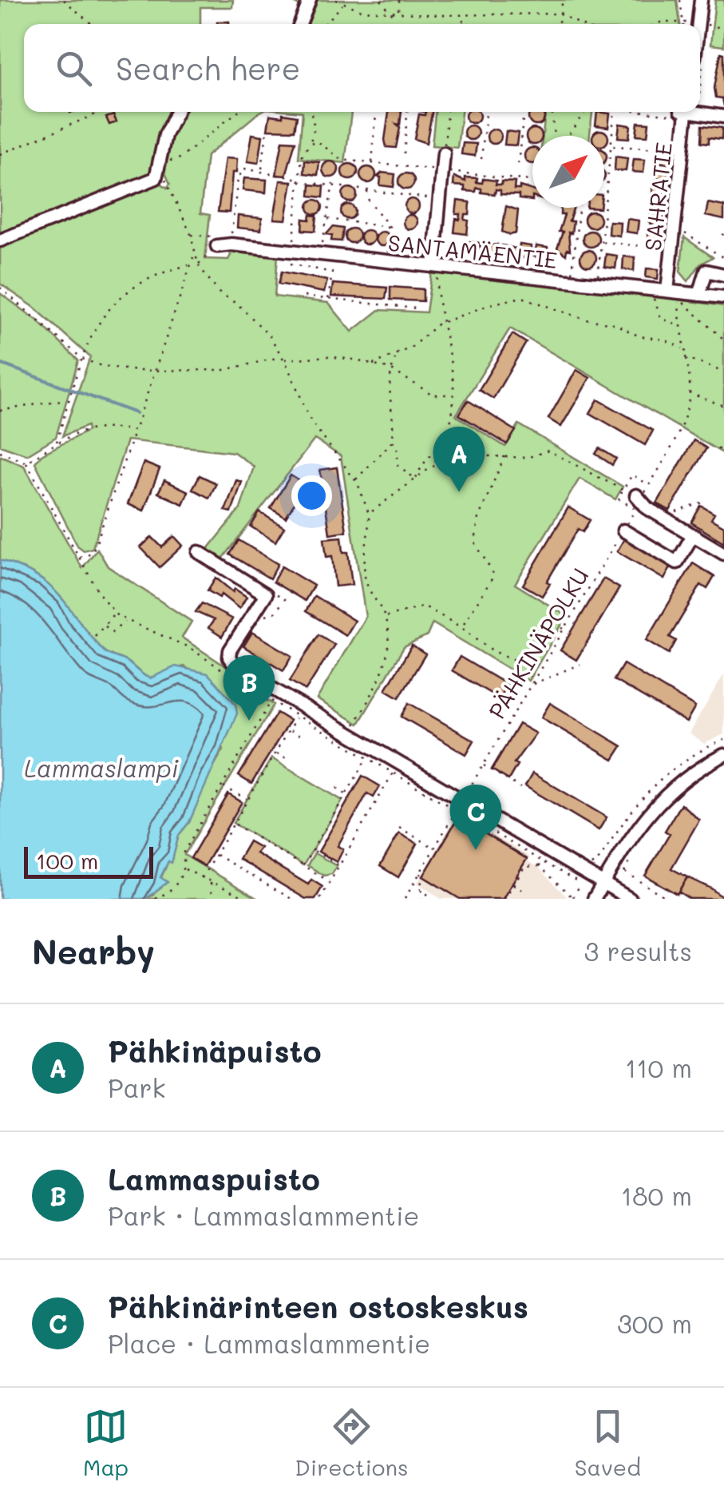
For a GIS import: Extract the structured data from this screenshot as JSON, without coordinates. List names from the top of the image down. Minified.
{"streets":{"street":["SAHRATIE","SANTAMÄENTIE"],"path":["PÄHKINÄPOLKU"]},"crossings":[["SAHRATIE","SANTAMÄENTIE"]],"water":["Lammaslampi"],"scale_bar":"100 m","north":"top right","page":{"search":"Search here","pins":["A","B","C"],"scale":"100 m","heading":["Nearby","3 results"],"list":[{"mark":"A","name":"Pähkinäpuisto","note":"Park","value":"110 m"},{"mark":"B","name":"Lammaspuisto","note":"Park · Lammaslammentie","value":"180 m"},{"mark":"C","name":"Pähkinärinteen ostoskeskus","note":"Place · Lammaslammentie","value":"300 m"}],"nav":["Map","Directions","Saved"]}}
